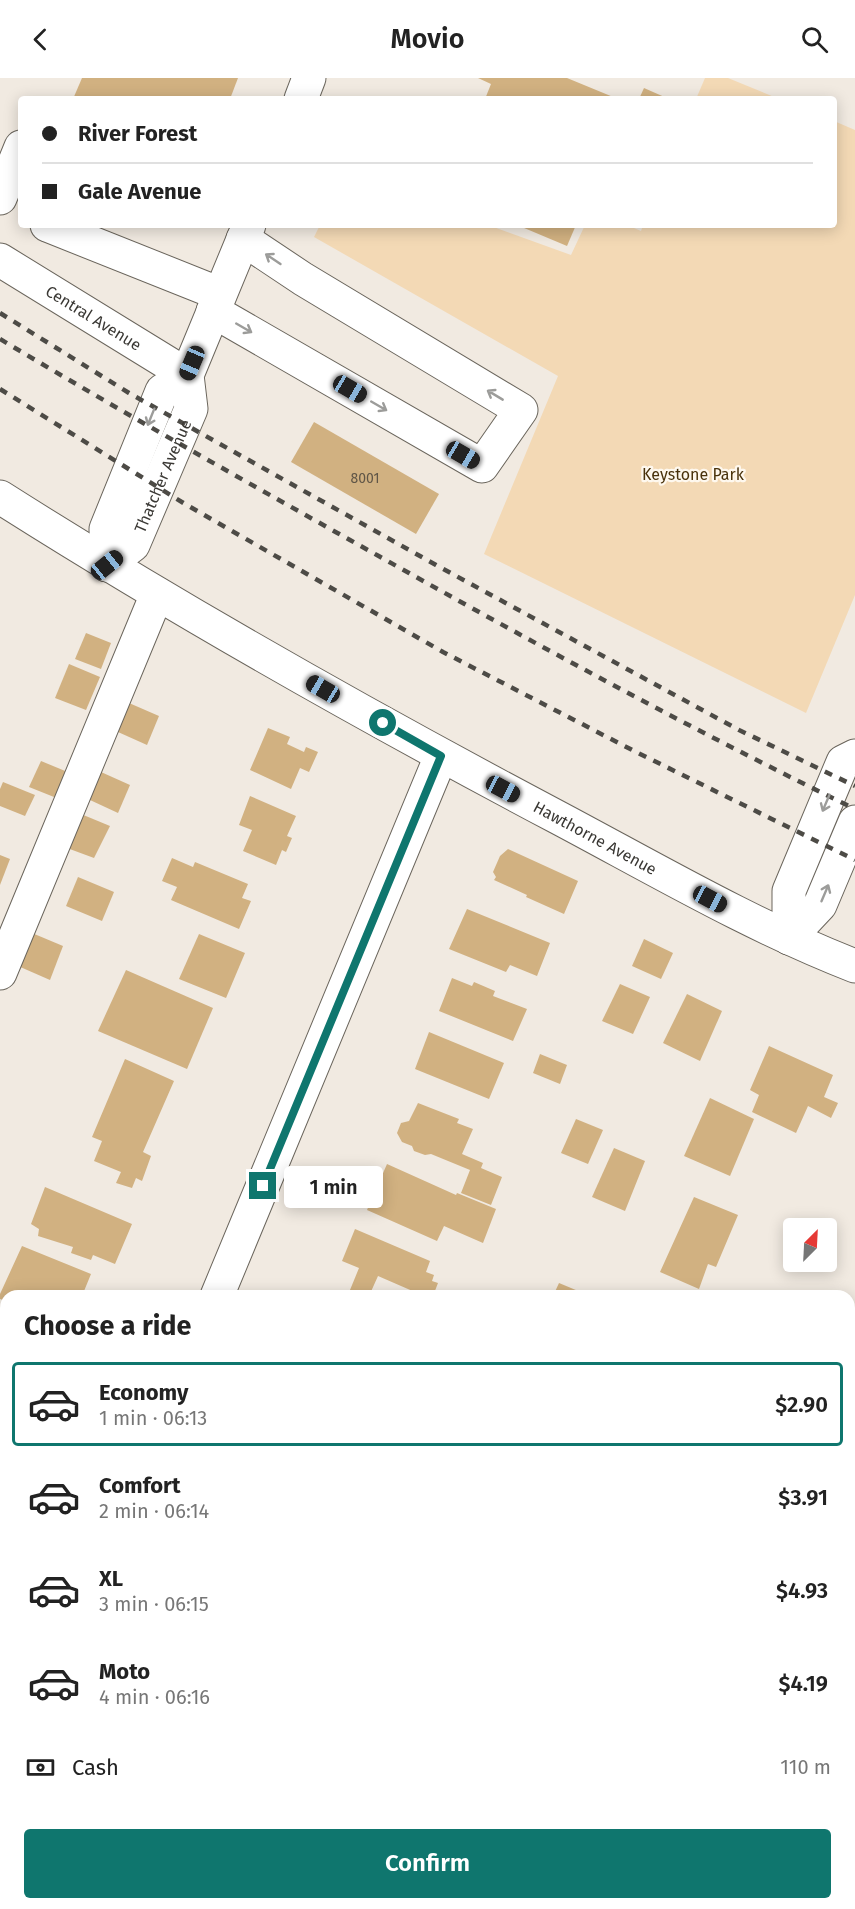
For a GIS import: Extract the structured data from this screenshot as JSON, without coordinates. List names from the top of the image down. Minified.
{"streets":{"street":["Central Avenue","Thatcher Avenue","Hawthorne Avenue"]},"crossings":[["Central Avenue","Thatcher Avenue"],["Thatcher Avenue","Hawthorne Avenue"]],"parks":["Keystone Park"],"house_numbers":["8001"],"north":"top right","page":{"header":"Movio","banner":["River Forest","Gale Avenue"],"bubble":"1 min","heading":"Choose a ride","list":[{"name":"Economy","note":"1 min · 06:13","value":"$2.90"},{"name":"Comfort","note":"2 min · 06:14","value":"$3.91"},{"name":"XL","note":"3 min · 06:15","value":"$4.93"},{"name":"Moto","note":"4 min · 06:16","value":"$4.19"}],"pay":["Cash","110 m"],"buttons":"Confirm"}}
